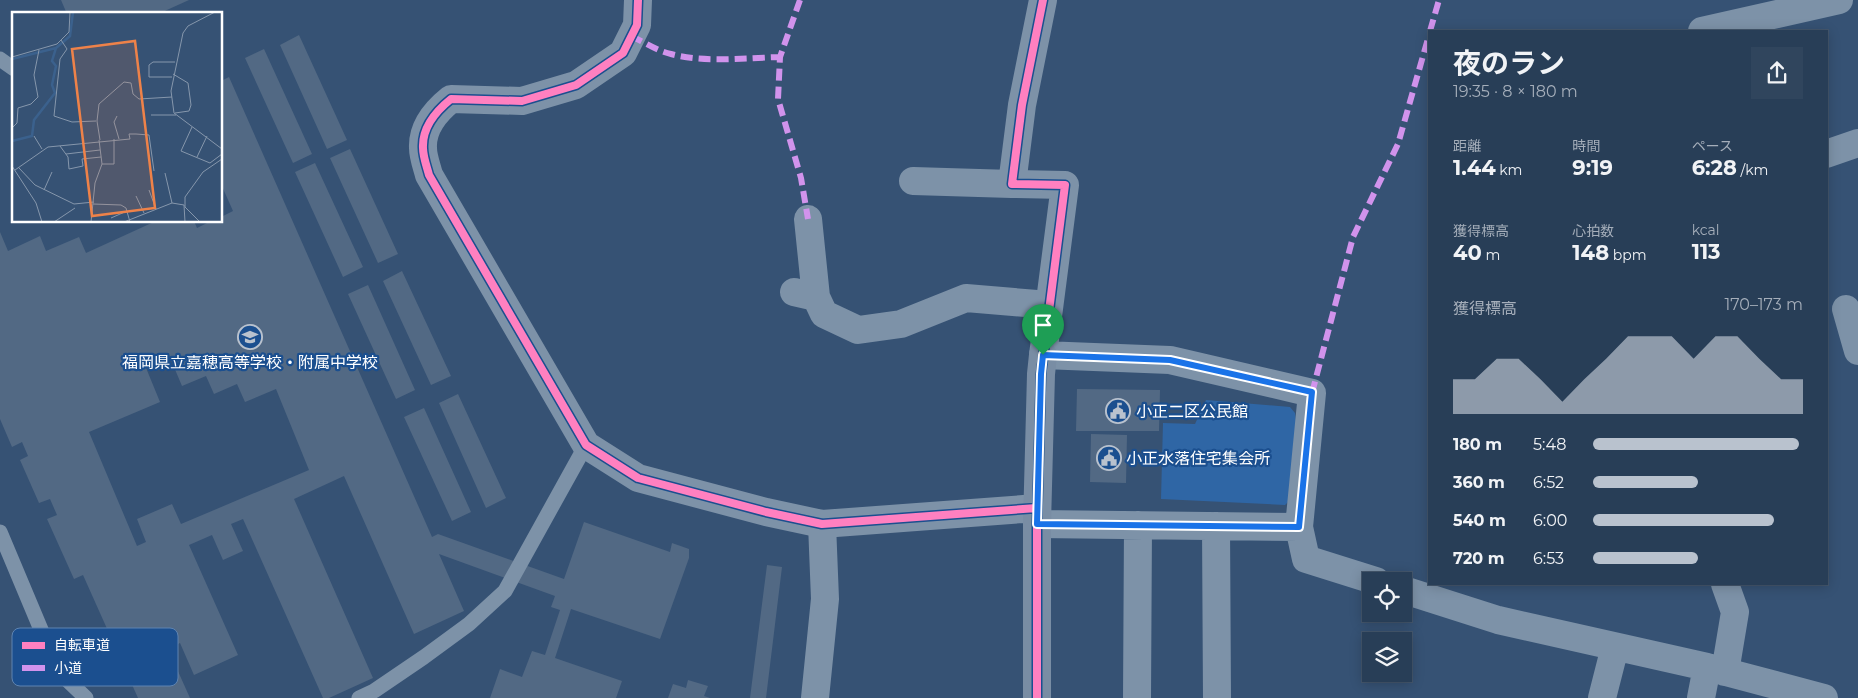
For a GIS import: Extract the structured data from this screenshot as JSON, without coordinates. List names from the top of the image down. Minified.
{"places":{"school or university":["福岡県立嘉穂高等学校・附属中学校"],"public building":["小正二区公民館","小正水落住宅集会所"]},"legend":["自転車道","小道"],"page":{"heading":["夜のラン","19:35 · 8 × 180 m"],"stats":[["距離","1.44 km"],["時間","9:19"],["ペース","6:28 /km"],["獲得標高","40 m"],["心拍数","148 bpm"],["kcal","113"]],"chart":["獲得標高","170–173 m"],"list":[{"name":"180 m","note":"5:48"},{"name":"360 m","note":"6:52"},{"name":"540 m","note":"6:00"},{"name":"720 m","note":"6:53"}]}}
